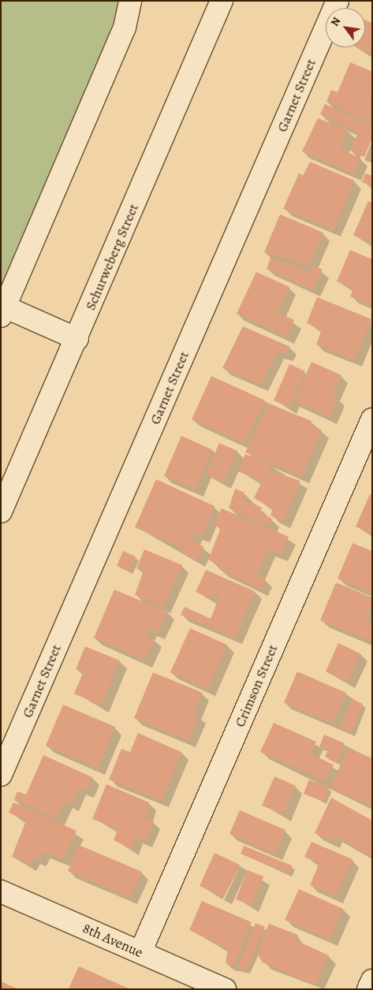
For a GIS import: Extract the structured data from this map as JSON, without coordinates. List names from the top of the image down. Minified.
{"streets":{"street":["Garnet Street","Schurweberg Street","Crimson Street","8th Avenue"]},"crossings":[["Crimson Street","8th Avenue"]],"north":"top left"}
